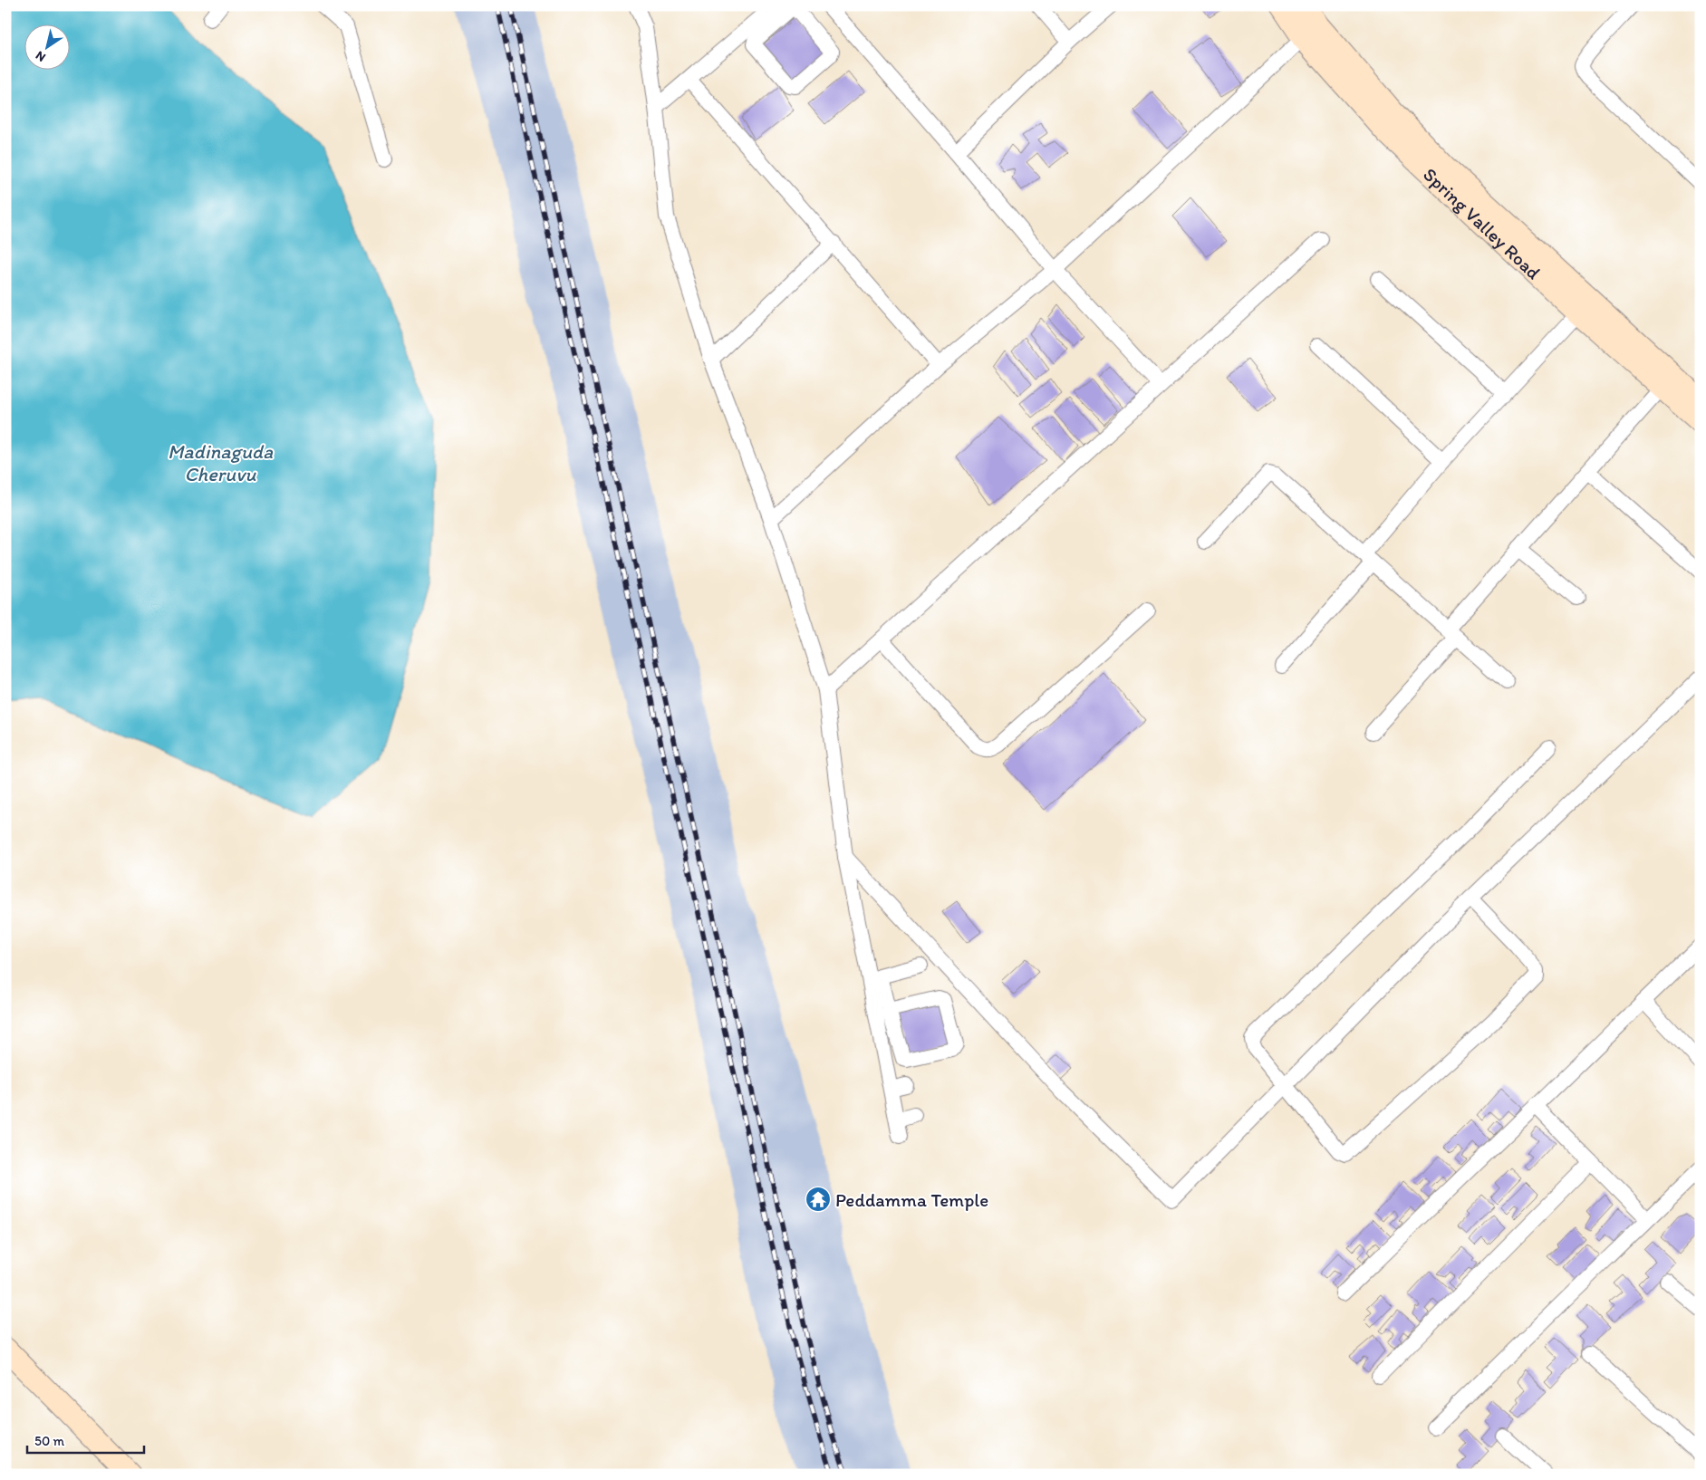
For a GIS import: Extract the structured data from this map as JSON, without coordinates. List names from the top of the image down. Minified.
{"streets":{"street":["Spring Valley Road"]},"water":["Madinaguda Cheruvu"],"places":{"temple":["Peddamma Temple"]},"scale_bar":"50 m","north":"bottom left"}
